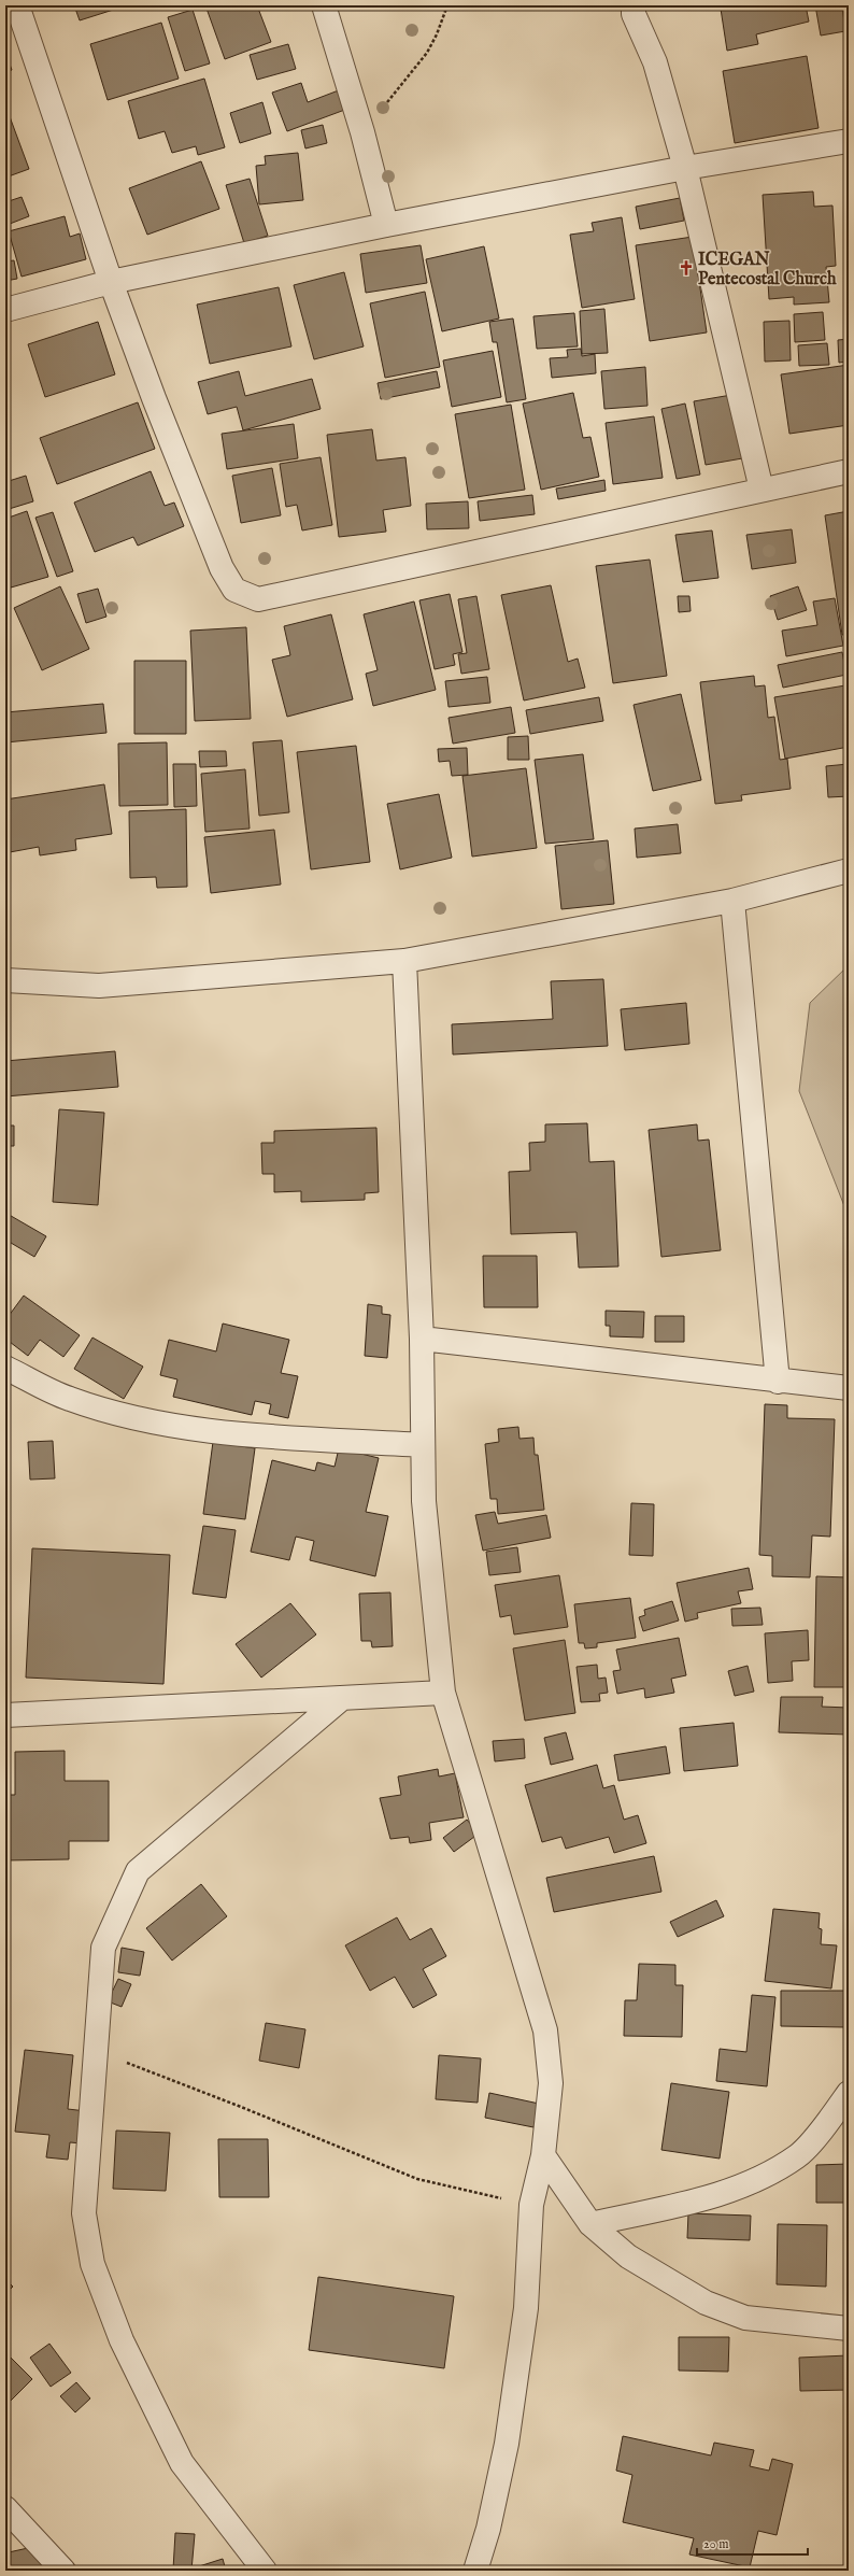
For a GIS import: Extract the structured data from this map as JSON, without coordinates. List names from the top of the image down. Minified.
{"places":{"church":["ICEGAN Pentecostal Church"]},"scale_bar":"20 m"}
